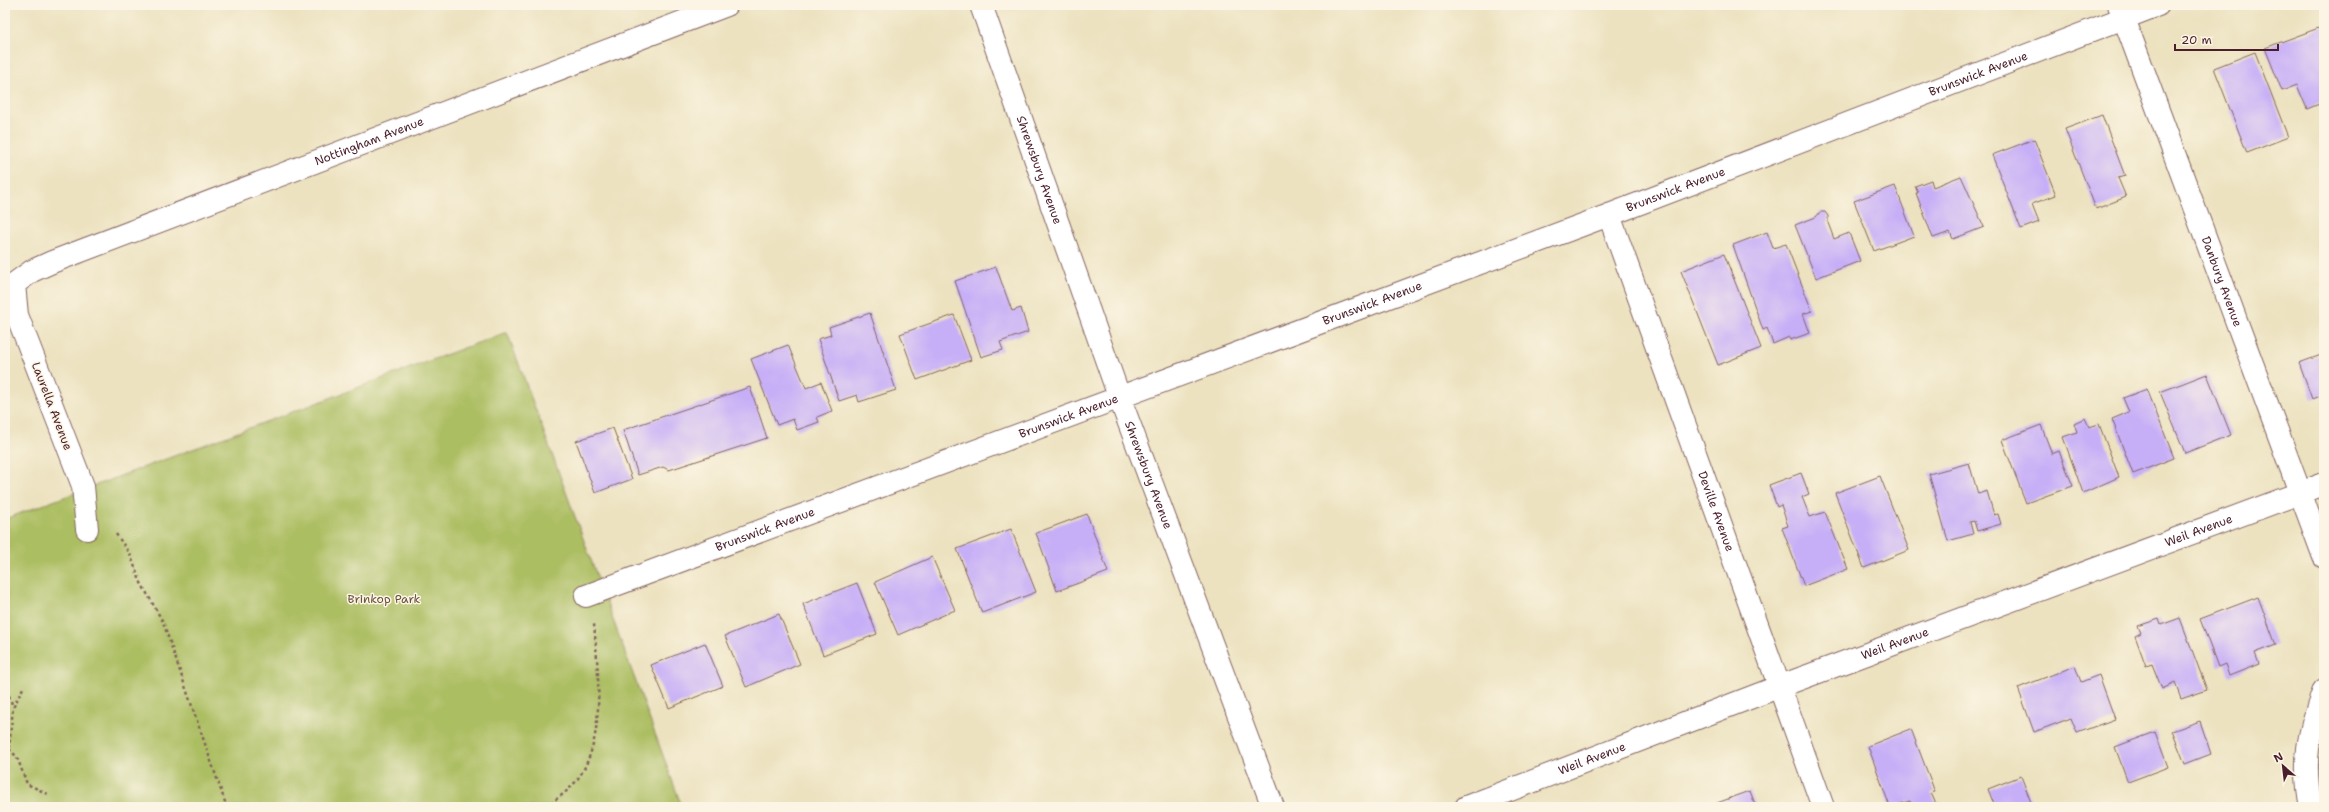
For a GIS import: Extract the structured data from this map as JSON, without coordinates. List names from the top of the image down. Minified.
{"streets":{"street":["Brunswick Avenue","Nottingham Avenue","Shrewsbury Avenue","Danbury Avenue","Laurella Avenue","Deville Avenue","Weil Avenue"]},"crossings":[["Brunswick Avenue","Shrewsbury Avenue"],["Brunswick Avenue","Danbury Avenue"],["Brunswick Avenue","Deville Avenue"],["Nottingham Avenue","Laurella Avenue"],["Danbury Avenue","Weil Avenue"],["Deville Avenue","Weil Avenue"]],"parks":["Brinkop Park"],"scale_bar":"20 m","north":"top left"}
